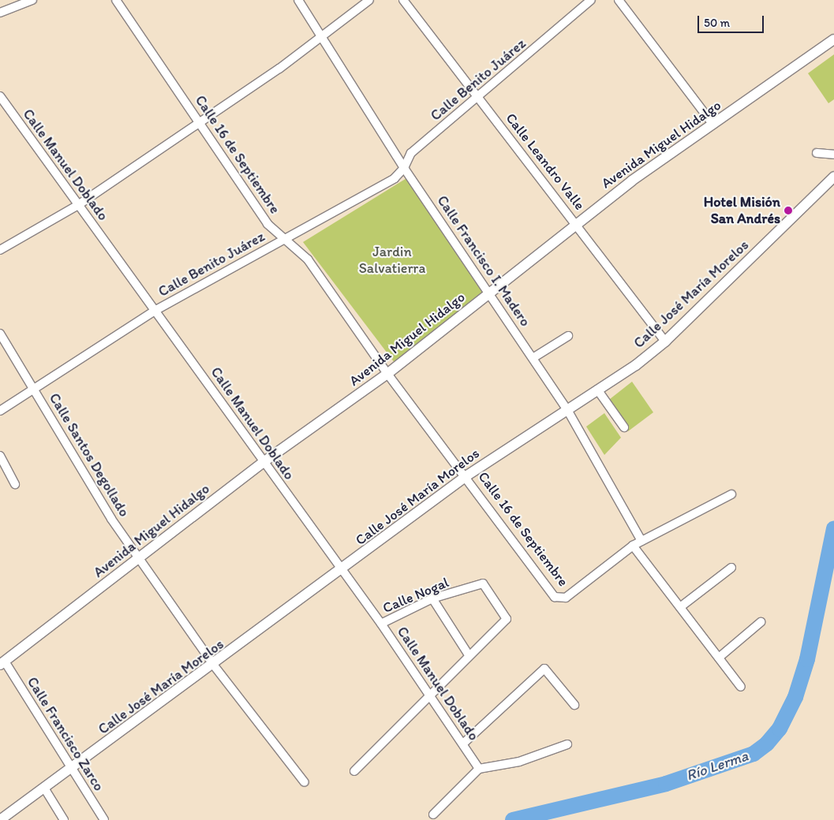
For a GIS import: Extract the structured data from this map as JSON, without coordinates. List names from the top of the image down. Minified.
{"streets":{"street":["Calle Benito Juárez","Avenida Miguel Hidalgo","Calle 16 de Septiembre","Calle Leandro Valle","Calle Manuel Doblado","Calle Francisco I. Madero","Calle José María Morelos","Calle Santos Degollado","Calle Nogal","Calle Francisco Zarco"]},"crossings":[["Calle Benito Juárez","Calle 16 de Septiembre"],["Calle Benito Juárez","Calle Leandro Valle"],["Calle Benito Juárez","Calle Manuel Doblado"],["Calle Benito Juárez","Calle Francisco I. Madero"],["Calle Benito Juárez","Calle Santos Degollado"],["Avenida Miguel Hidalgo","Calle 16 de Septiembre"],["Avenida Miguel Hidalgo","Calle Leandro Valle"],["Avenida Miguel Hidalgo","Calle Manuel Doblado"],["Avenida Miguel Hidalgo","Calle Francisco I. Madero"],["Avenida Miguel Hidalgo","Calle Santos Degollado"],["Avenida Miguel Hidalgo","Calle Francisco Zarco"],["Calle 16 de Septiembre","Calle José María Morelos"],["Calle Leandro Valle","Calle José María Morelos"],["Calle Manuel Doblado","Calle José María Morelos"],["Calle Manuel Doblado","Calle Nogal"],["Calle Francisco I. Madero","Calle José María Morelos"],["Calle José María Morelos","Calle Santos Degollado"],["Calle José María Morelos","Calle Francisco Zarco"]],"water":["Río Lerma"],"parks":["Jardin Salvatierra"],"places":["Hotel Misión San Andrés"],"scale_bar":"50 m"}
